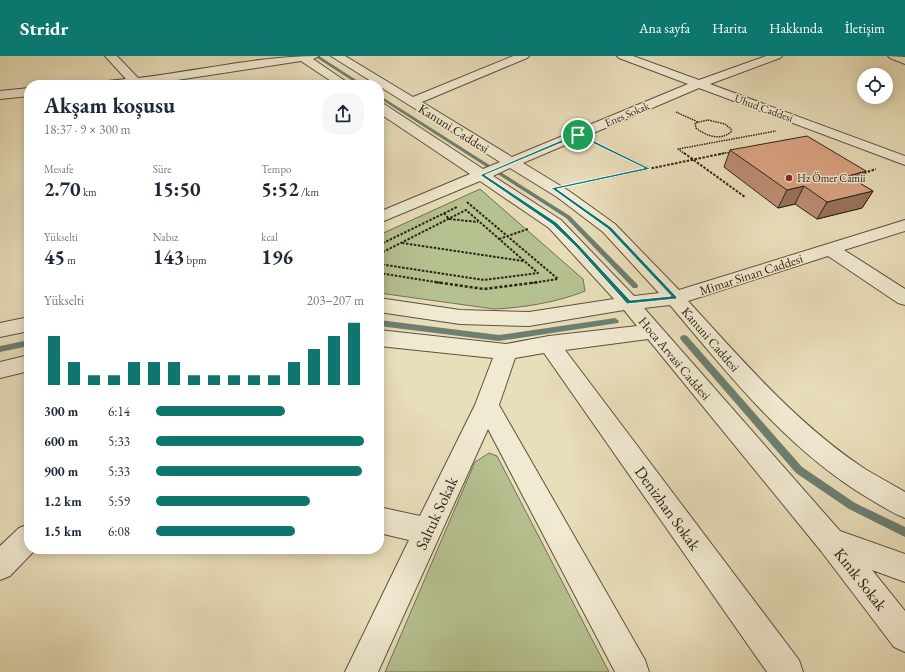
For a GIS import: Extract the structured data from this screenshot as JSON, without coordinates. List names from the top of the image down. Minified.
{"streets":{"street":["Uhud Caddesi","Enes Sokak","Kanuni Caddesi","Mimar Sinan Caddesi","Hoca Arvasi Caddesi","Denizhan Sokak","Saltuk Sokak","Kınık Sokak"]},"crossings":[["Uhud Caddesi","Enes Sokak"],["Enes Sokak","Kanuni Caddesi"],["Enes Sokak","Hoca Arvasi Caddesi"],["Kanuni Caddesi","Mimar Sinan Caddesi"],["Mimar Sinan Caddesi","Hoca Arvasi Caddesi"],["Hoca Arvasi Caddesi","Kınık Sokak"]],"places":["Hz Ömer Camii"],"page":{"header":"Stridr","nav":["Ana sayfa","Harita","Hakkında","İletişim"],"heading":["Akşam koşusu","18:37 · 9 × 300 m"],"stats":[["Mesafe","2.70 km"],["Süre","15:50"],["Tempo","5:52 /km"],["Yükselti","45 m"],["Nabız","143 bpm"],["kcal","196"]],"chart":["Yükselti","203–207 m"],"list":[{"name":"300 m","note":"6:14"},{"name":"600 m","note":"5:33"},{"name":"900 m","note":"5:33"},{"name":"1.2 km","note":"5:59"},{"name":"1.5 km","note":"6:08"}]}}
